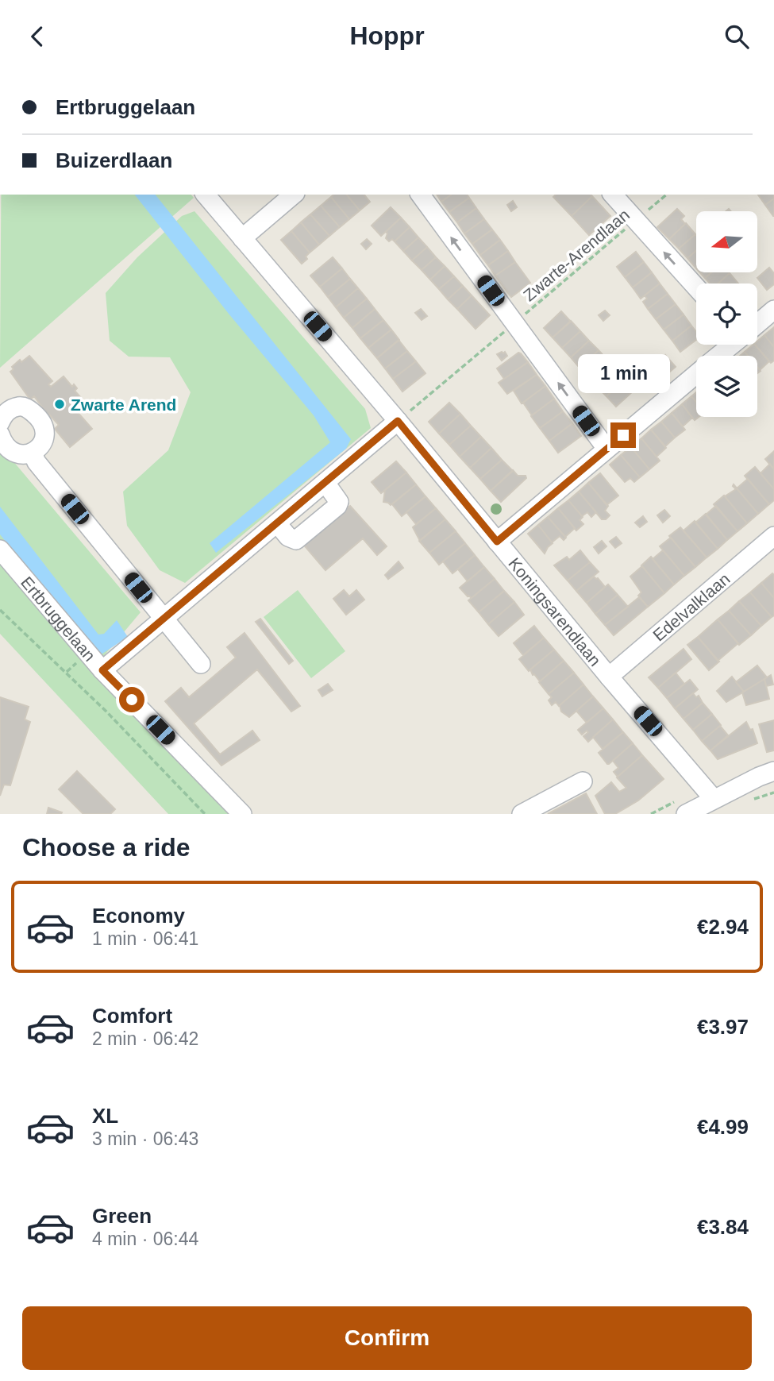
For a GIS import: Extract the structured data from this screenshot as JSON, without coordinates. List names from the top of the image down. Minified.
{"streets":{"street":["Edelvalklaan","Koningsarendlaan","Ertbruggelaan"],"path":["Zwarte-Arendlaan"]},"crossings":[["Zwarte-Arendlaan","Koningsarendlaan"],["Edelvalklaan","Koningsarendlaan"]],"places":["Zwarte Arend"],"north":"left","page":{"header":"Hoppr","banner":["Ertbruggelaan","Buizerdlaan"],"bubble":"1 min","heading":"Choose a ride","list":[{"name":"Economy","note":"1 min · 06:41","value":"€2.94"},{"name":"Comfort","note":"2 min · 06:42","value":"€3.97"},{"name":"XL","note":"3 min · 06:43","value":"€4.99"},{"name":"Green","note":"4 min · 06:44","value":"€3.84"}],"buttons":"Confirm"}}
